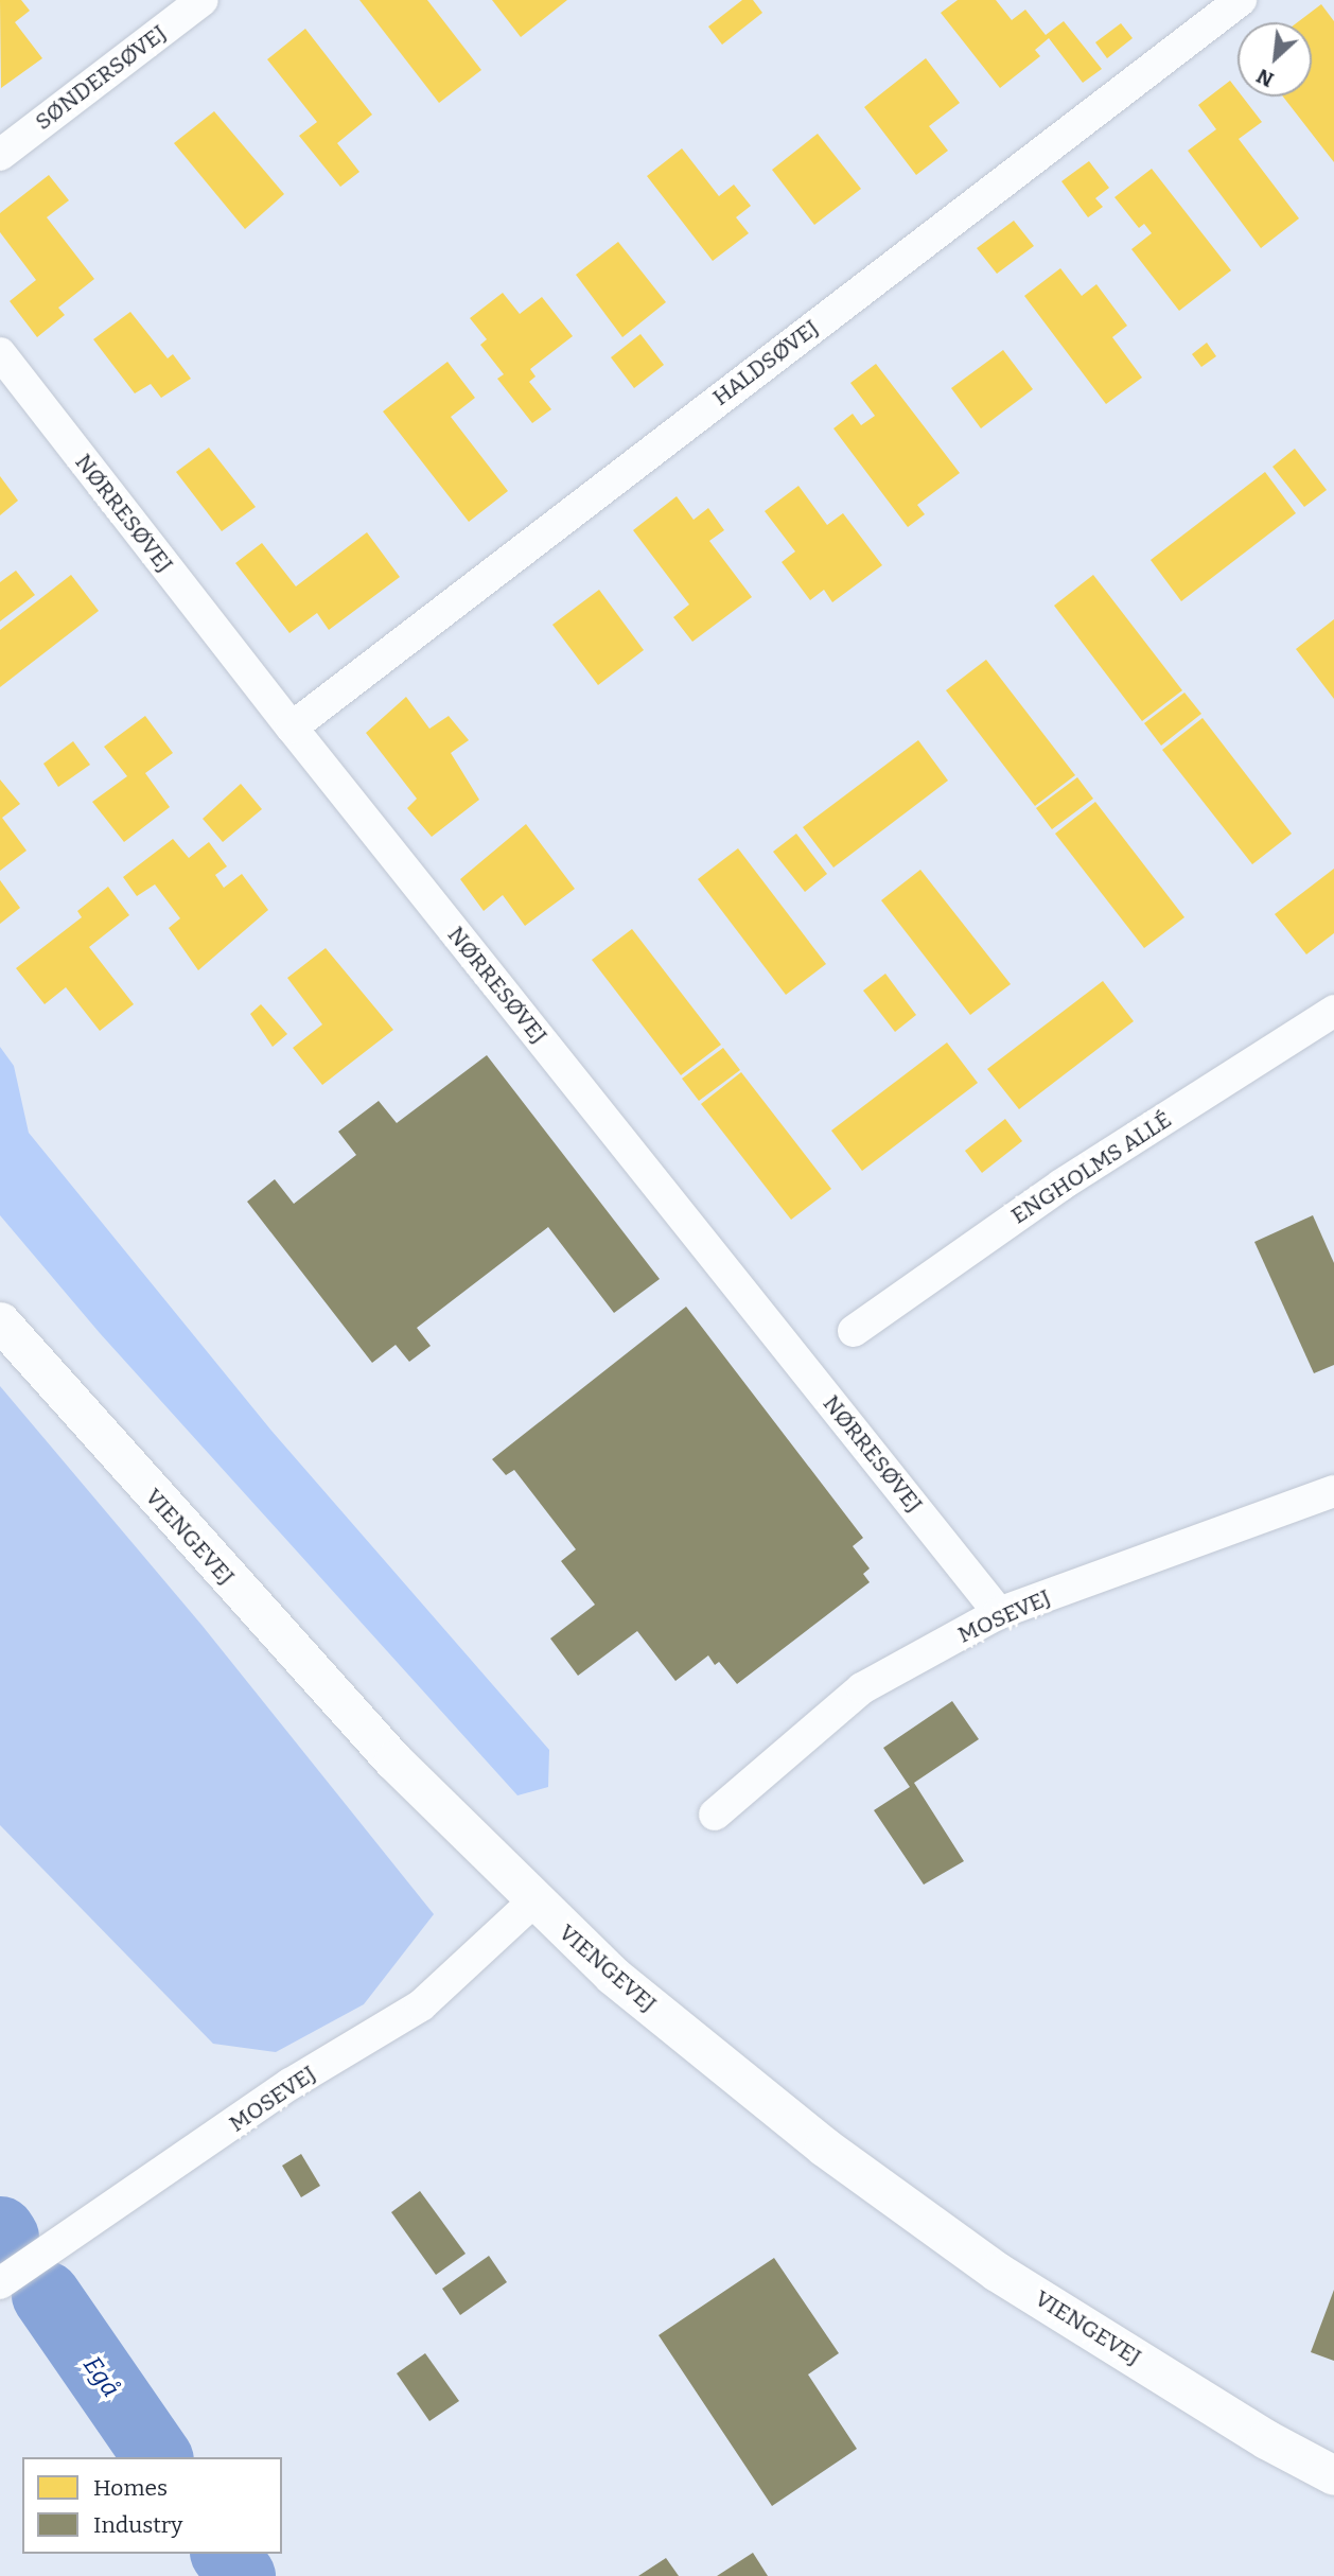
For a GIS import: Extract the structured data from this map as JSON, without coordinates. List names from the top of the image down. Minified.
{"streets":{"street":["SØNDERSØVEJ","HALDSØVEJ","NØRRESØVEJ","ENGHOLMS ALLÉ","VIENGEVEJ","MOSEVEJ"]},"crossings":[["HALDSØVEJ","NØRRESØVEJ"],["NØRRESØVEJ","MOSEVEJ"],["VIENGEVEJ","MOSEVEJ"]],"water":["Egå"],"legend":["Homes","Industry"],"north":"bottom left"}
